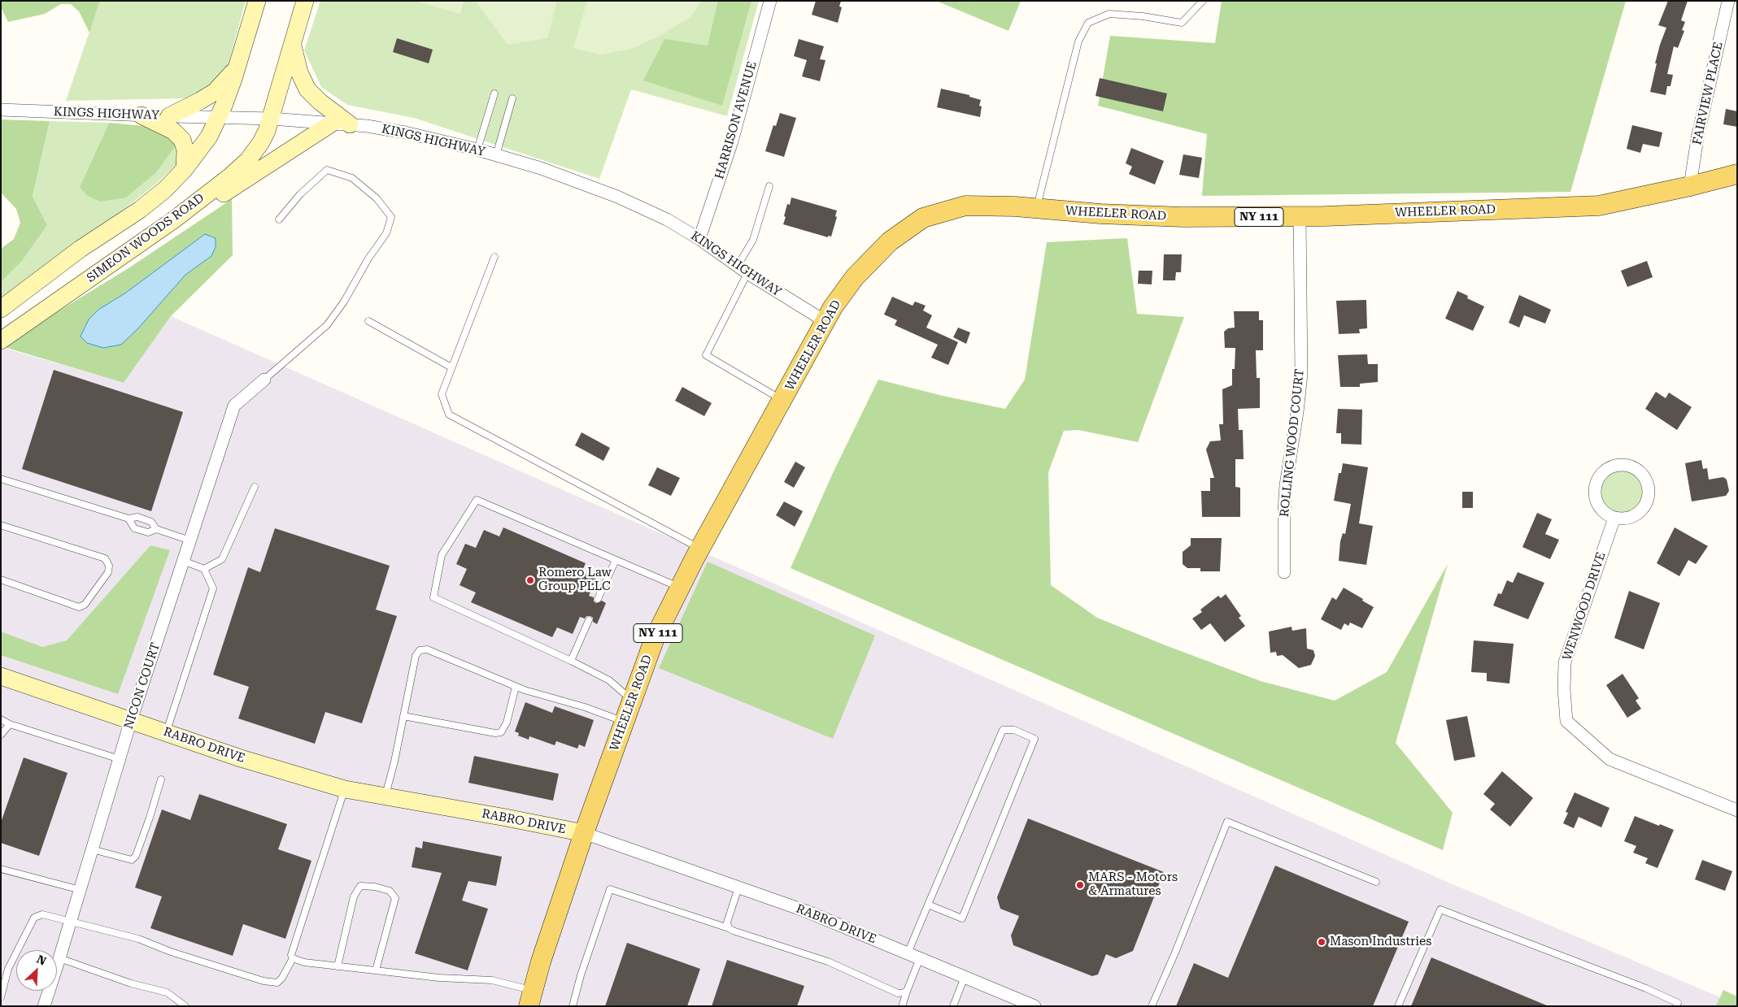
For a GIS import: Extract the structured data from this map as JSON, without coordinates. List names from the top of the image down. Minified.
{"streets":{"main road":["WHEELER ROAD","NY 111"],"street":["FAIRVIEW PLACE","KINGS HIGHWAY","HARRISON AVENUE","SIMEON WOODS ROAD","ROLLING WOOD COURT","WENWOOD DRIVE","NICON COURT","RABRO DRIVE"]},"crossings":[["FAIRVIEW PLACE","WHEELER ROAD"],["KINGS HIGHWAY","HARRISON AVENUE"],["KINGS HIGHWAY","WHEELER ROAD"],["KINGS HIGHWAY","SIMEON WOODS ROAD"],["WHEELER ROAD","ROLLING WOOD COURT"],["WHEELER ROAD","RABRO DRIVE"],["NICON COURT","RABRO DRIVE"]],"places":["Romero Law Group PLLC","MARS - Motors & Armatures","Mason Industries"],"north":"top right"}
